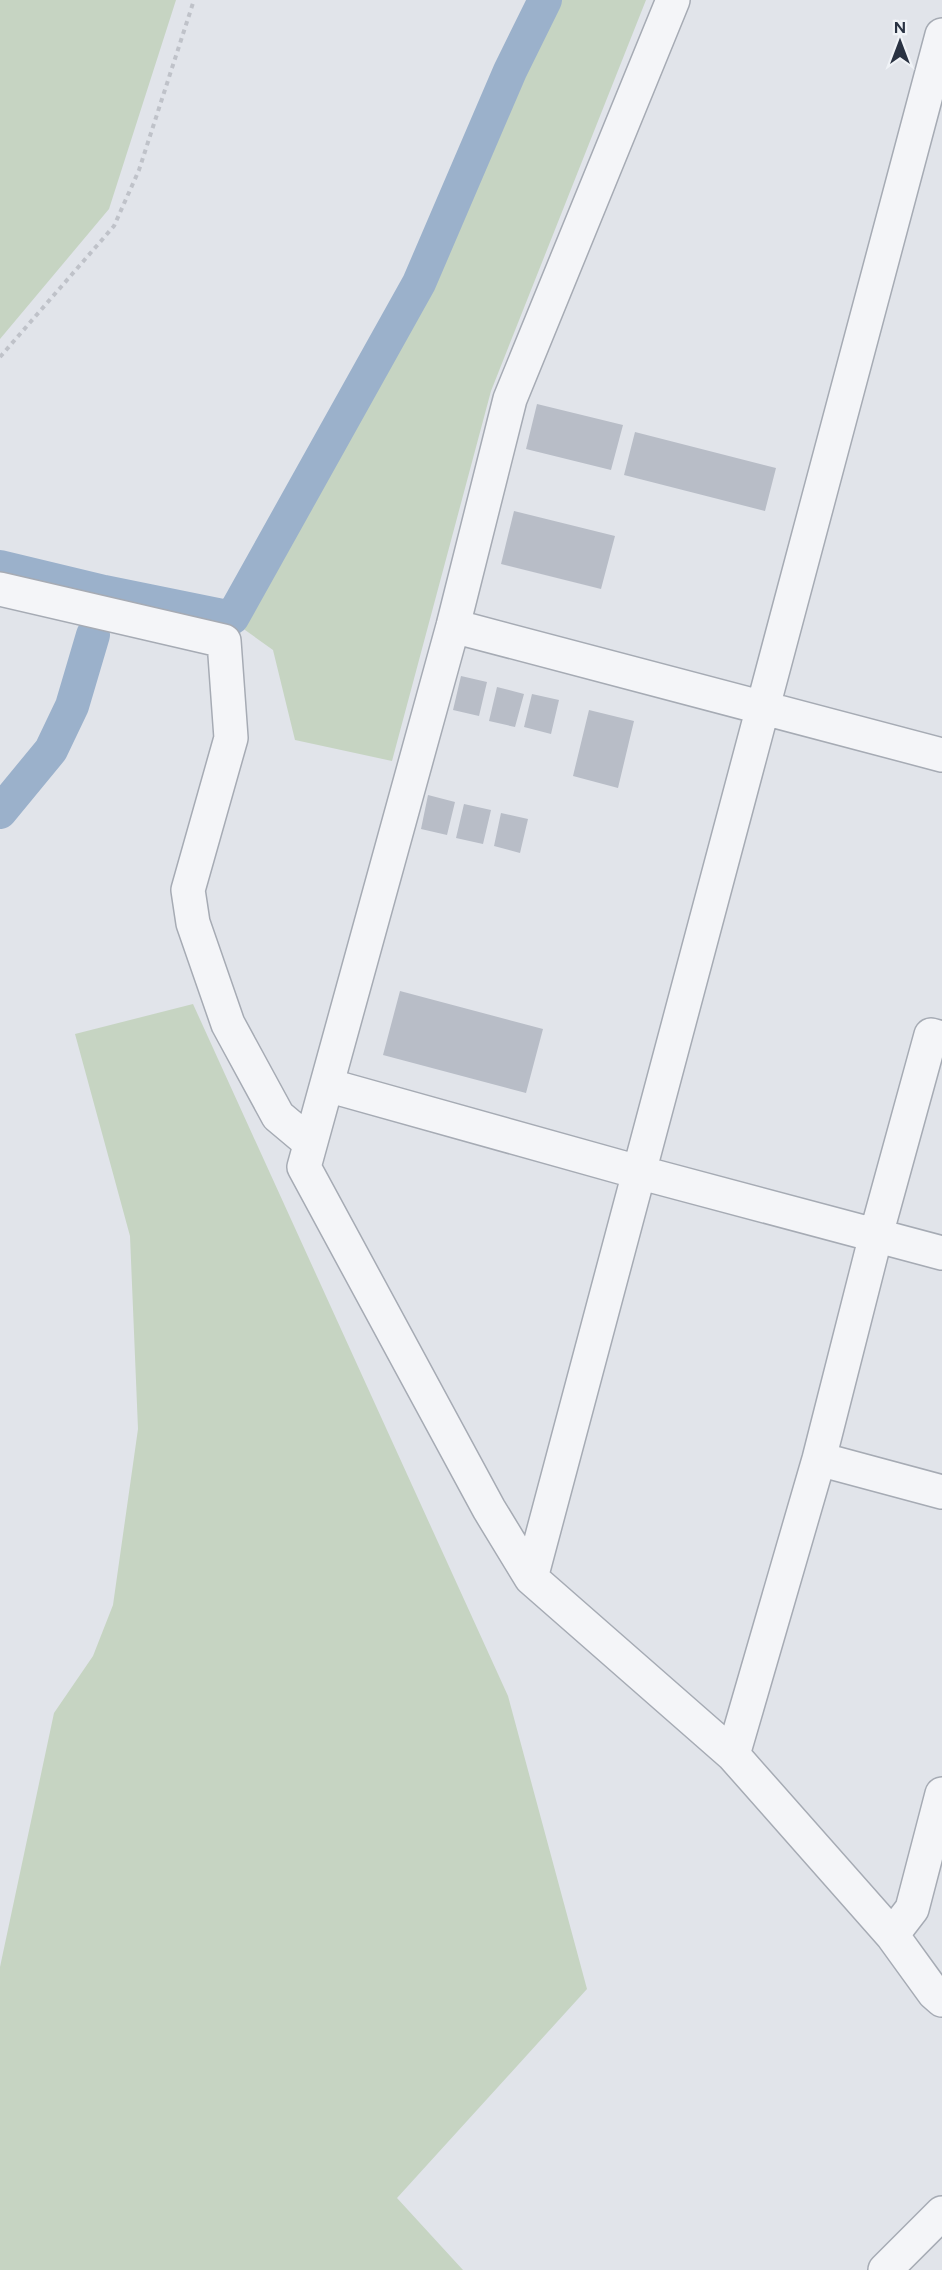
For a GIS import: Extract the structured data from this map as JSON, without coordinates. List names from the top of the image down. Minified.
{"north":"top"}
